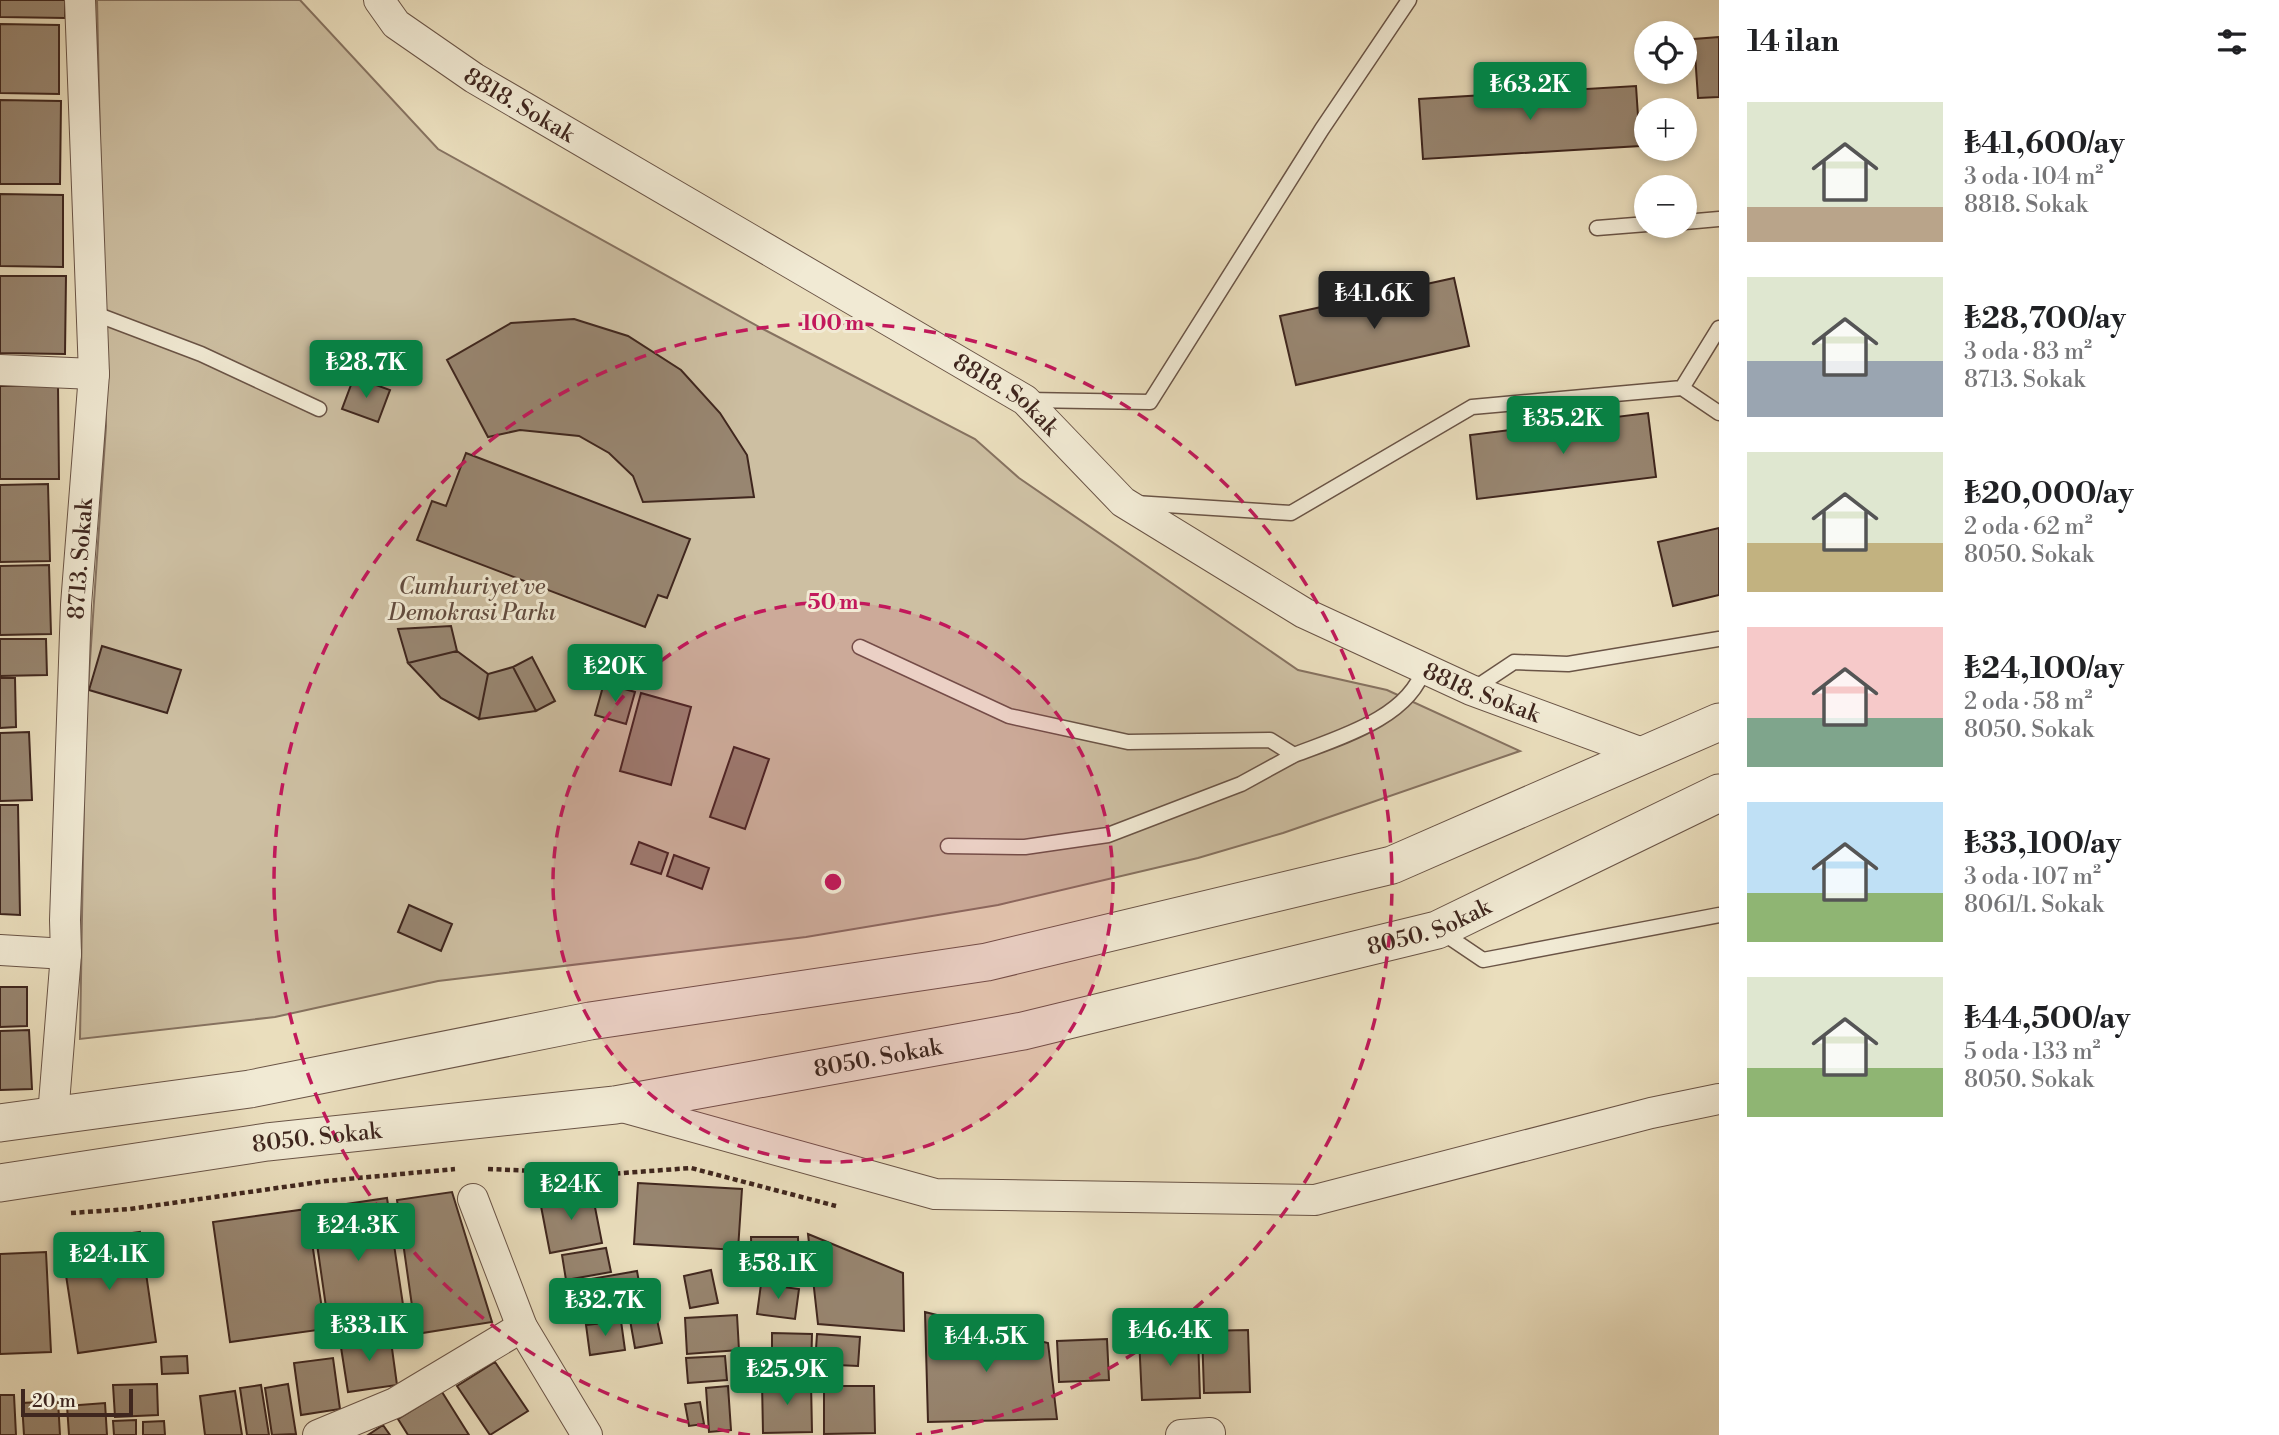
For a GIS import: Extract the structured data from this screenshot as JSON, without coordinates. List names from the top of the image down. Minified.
{"streets":{"street":["8818. Sokak","8713. Sokak","8050. Sokak"]},"parks":["Cumhuriyet ve Demokrasi Parkı"],"scale_bar":"20 m","page":{"heading":"14 ilan","map_buttons":["+","−"],"price":["₺63.2K","₺41.6K","₺28.7K","₺35.2K","₺20K","₺24K","₺24.3K","₺24.1K","₺58.1K","₺32.7K","₺33.1K","₺46.4K","₺44.5K","₺25.9K"],"list":[{"name":"₺41,600/ay","note":"3 oda · 104 m² · 8818. Sokak"},{"name":"₺28,700/ay","note":"3 oda · 83 m² · 8713. Sokak"},{"name":"₺20,000/ay","note":"2 oda · 62 m² · 8050. Sokak"},{"name":"₺24,100/ay","note":"2 oda · 58 m² · 8050. Sokak"},{"name":"₺33,100/ay","note":"3 oda · 107 m² · 8061/1. Sokak"},{"name":"₺44,500/ay","note":"5 oda · 133 m² · 8050. Sokak"}],"scale":"20 m"},"rings":["100 m","50 m"]}
